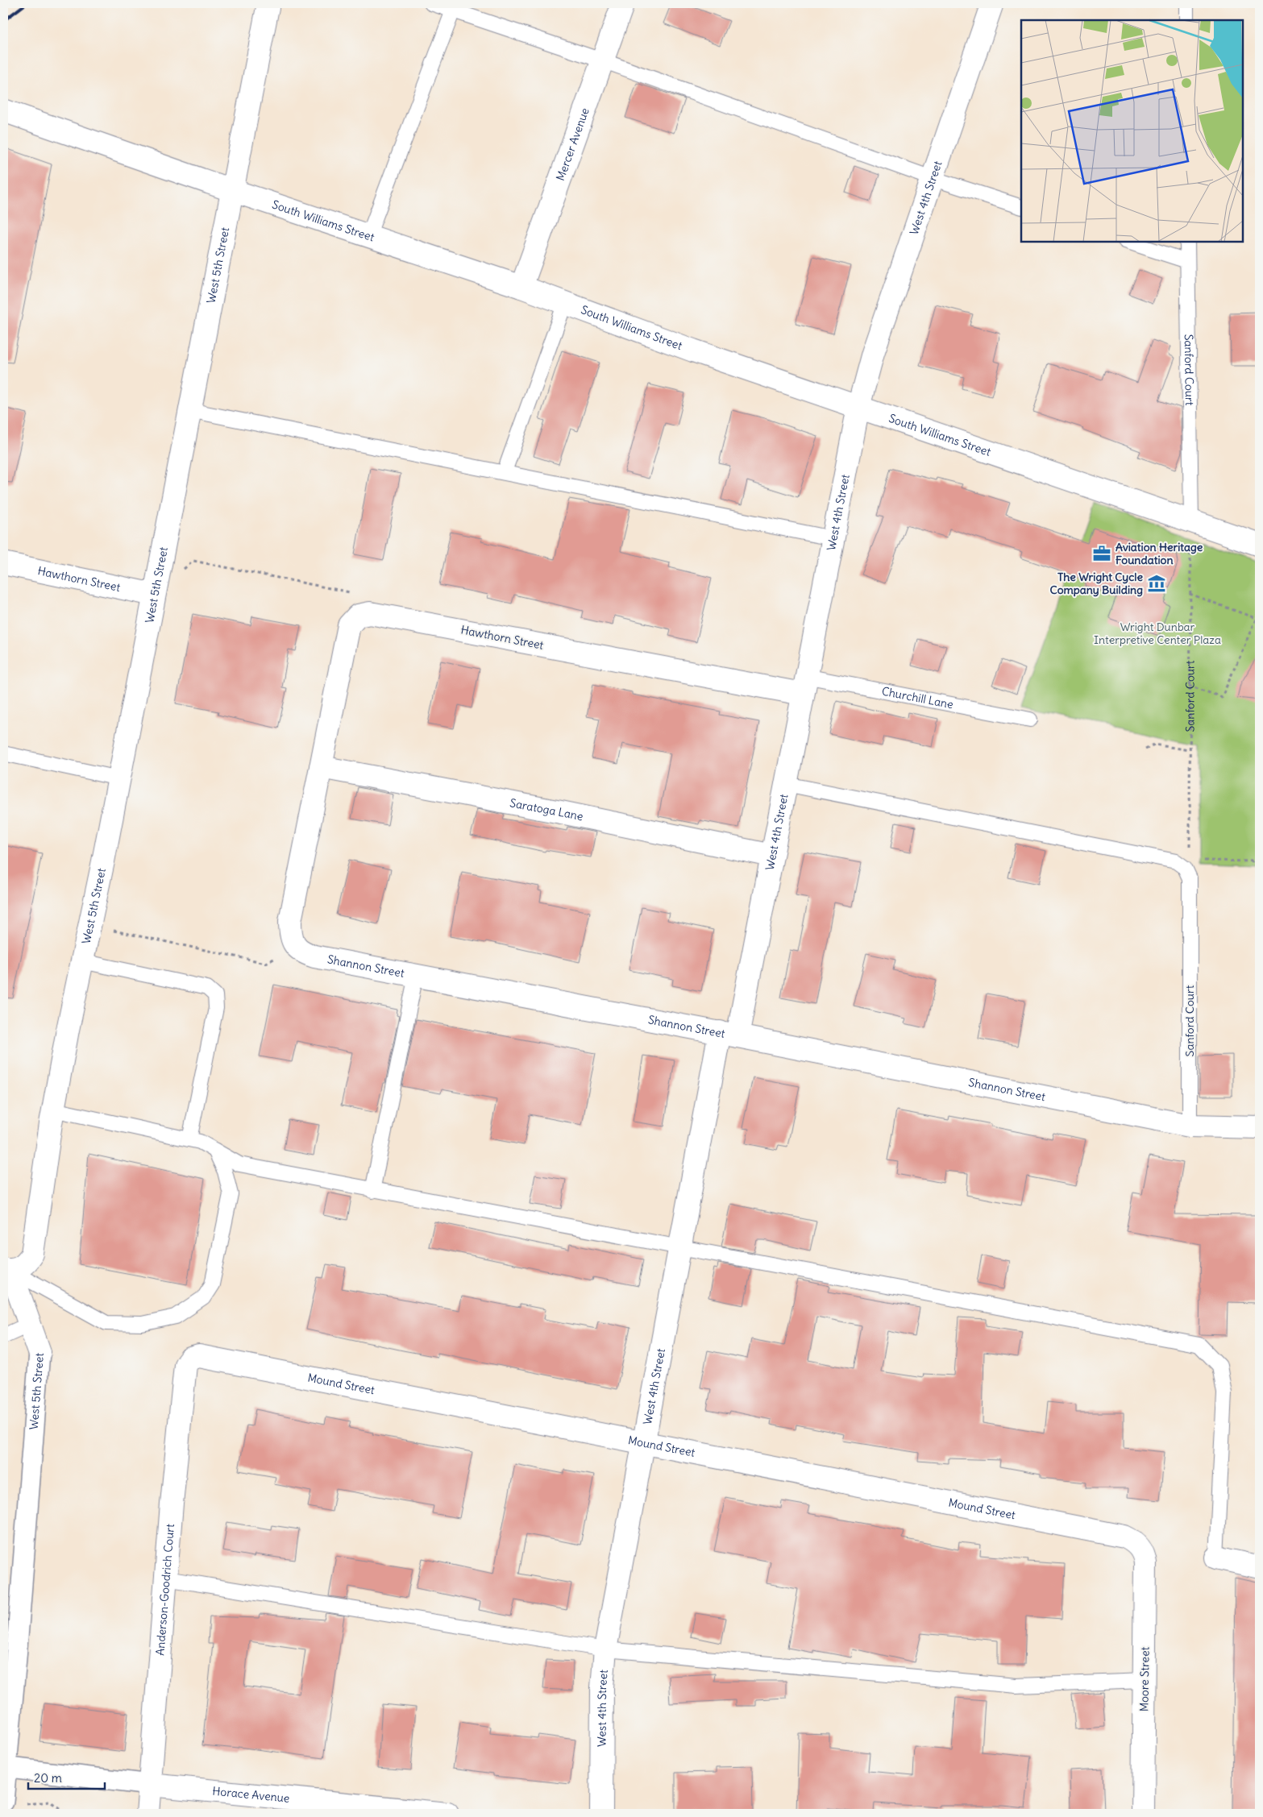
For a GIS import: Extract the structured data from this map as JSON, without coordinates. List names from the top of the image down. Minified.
{"streets":{"street":["Mercer Avenue","West 4th Street","South Williams Street","West 5th Street","Hawthorn Street","Saratoga Lane","Shannon Street","Mound Street","Anderson-Goodrich Court","Moore Street","Horace Avenue"],"lane":["Sanford Court","Churchill Lane"]},"crossings":[["Mercer Avenue","South Williams Street"],["West 4th Street","South Williams Street"],["West 4th Street","Hawthorn Street"],["West 4th Street","Churchill Lane"],["West 4th Street","Saratoga Lane"],["West 4th Street","Shannon Street"],["West 4th Street","Mound Street"],["South Williams Street","West 5th Street"],["South Williams Street","Sanford Court"],["West 5th Street","Hawthorn Street"],["Sanford Court","Shannon Street"],["Hawthorn Street","Churchill Lane"],["Mound Street","Anderson-Goodrich Court"],["Mound Street","Moore Street"],["Anderson-Goodrich Court","Horace Avenue"]],"parks":["Wright Dunbar Interpretive Center Plaza"],"places":{"office":["Aviation Heritage Foundation"],"museum":["The Wright Cycle Company Building"]},"scale_bar":"20 m"}
